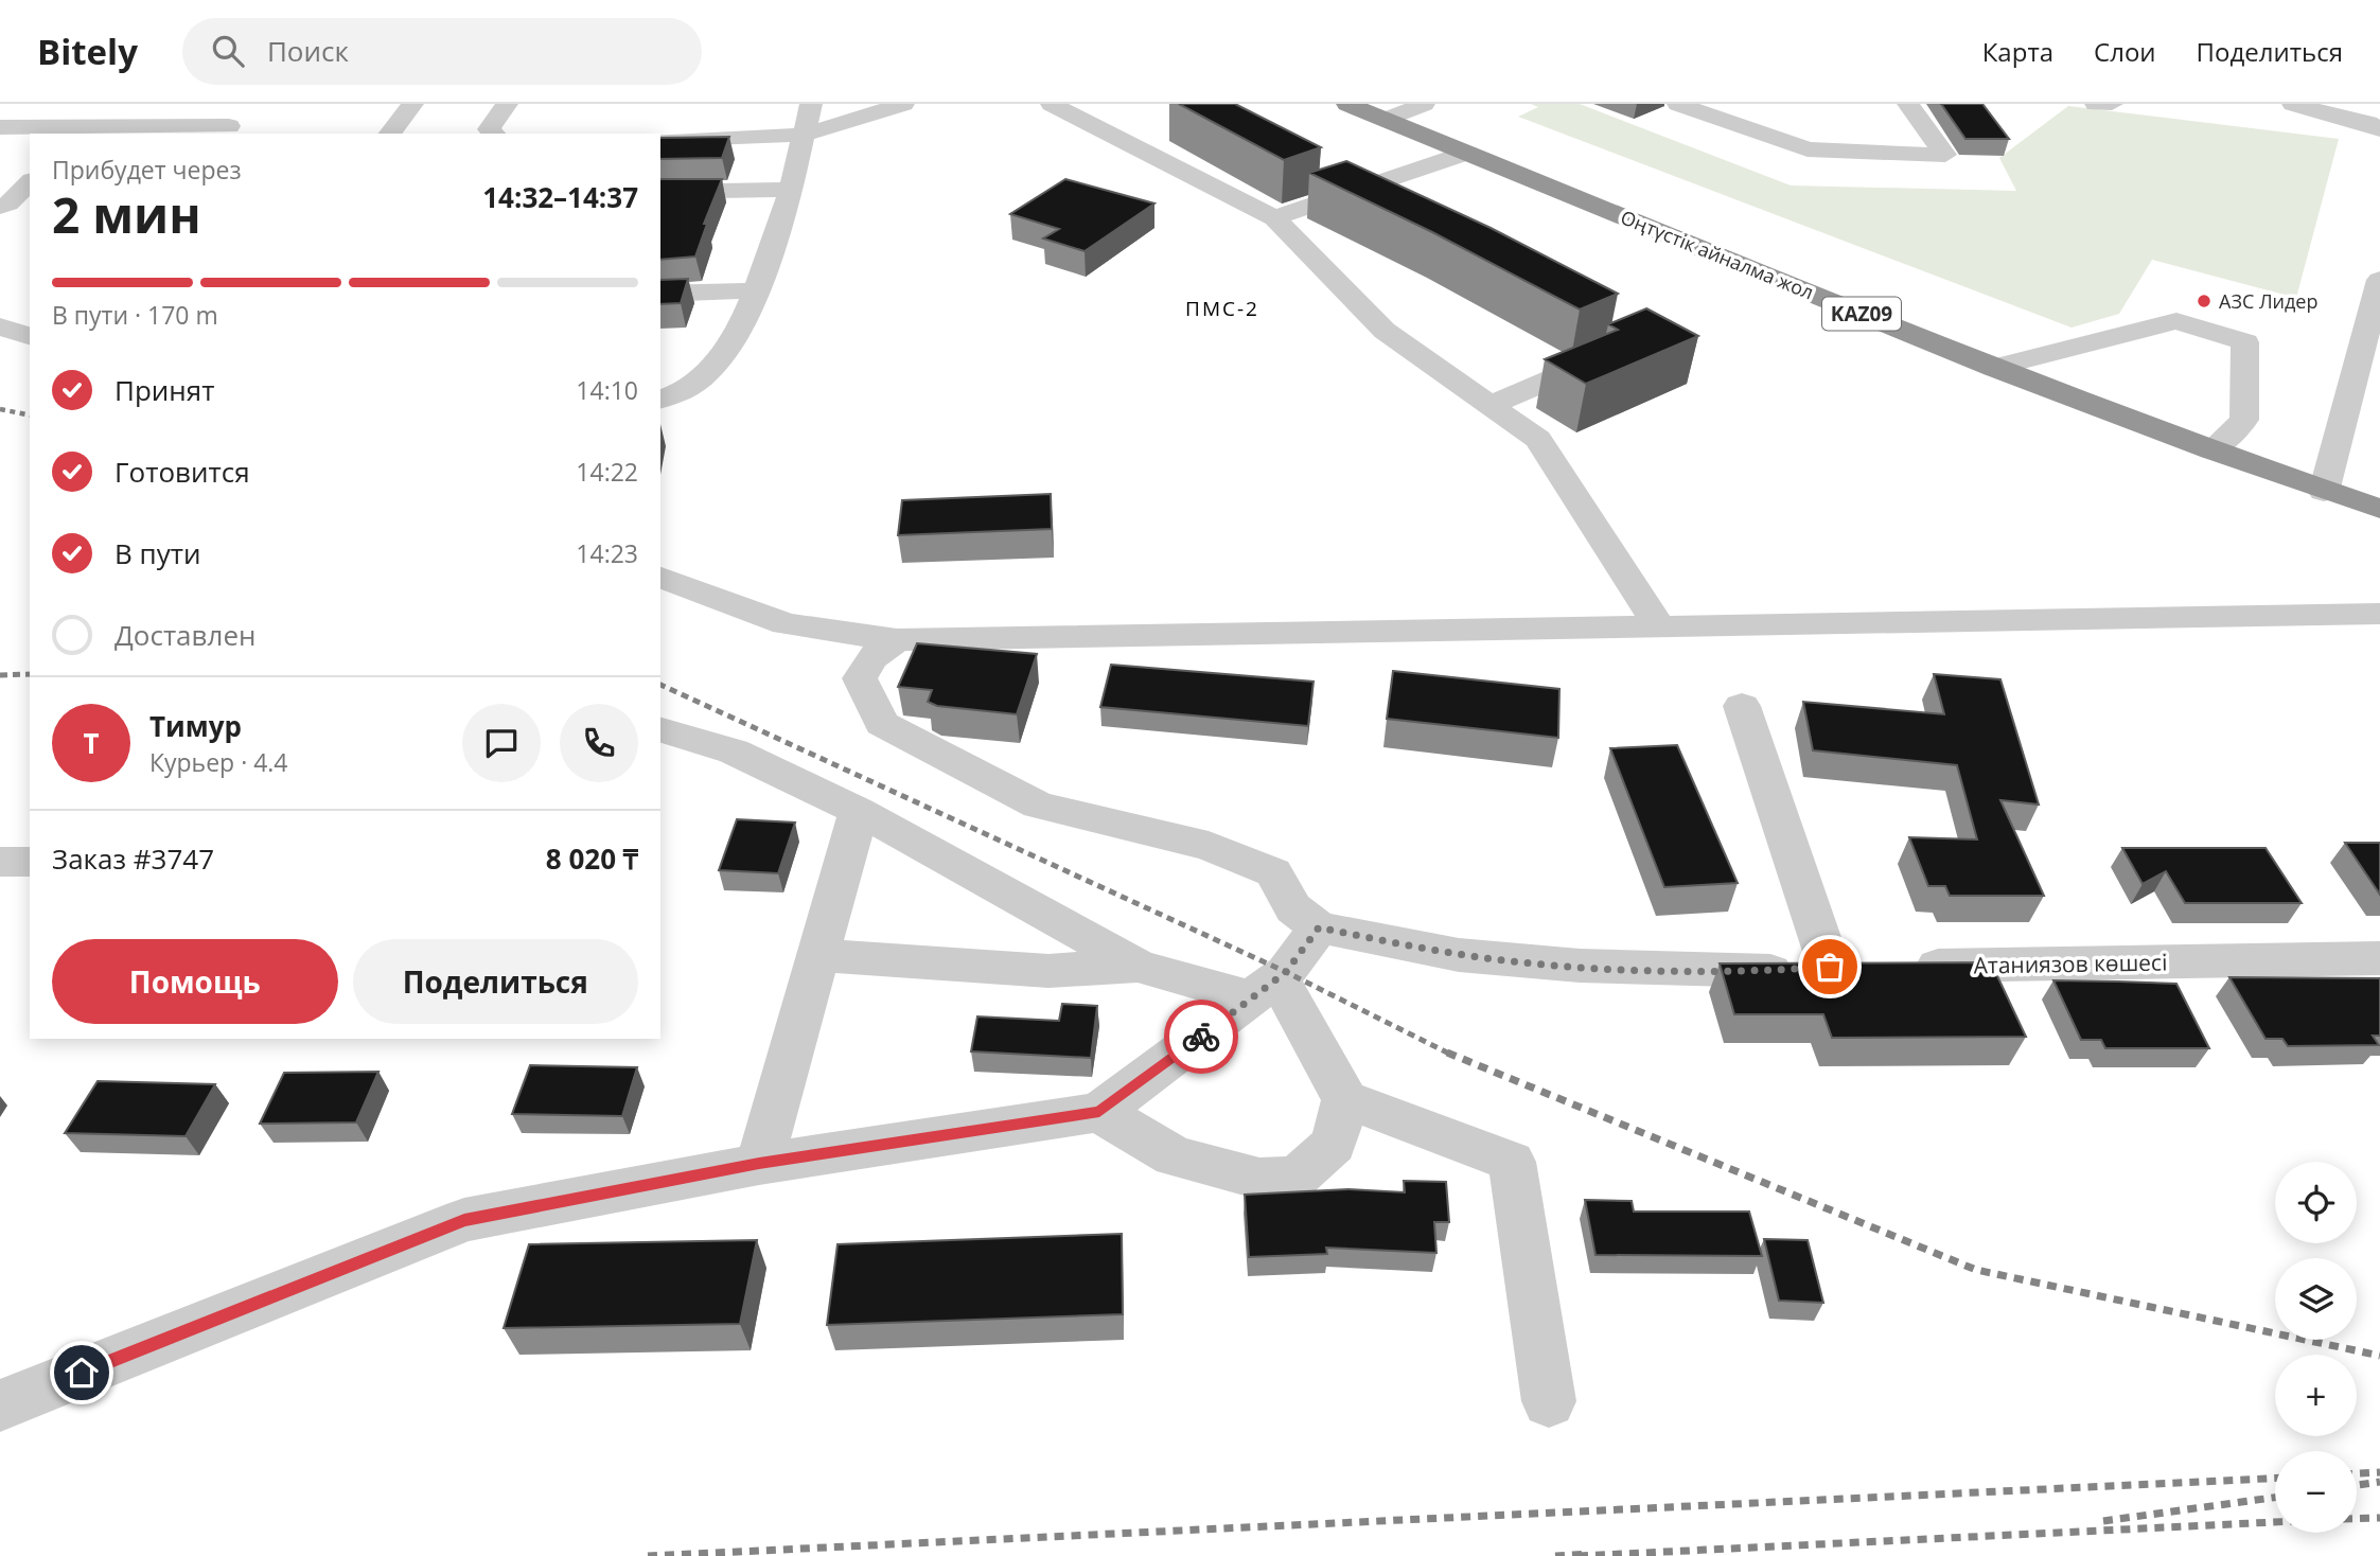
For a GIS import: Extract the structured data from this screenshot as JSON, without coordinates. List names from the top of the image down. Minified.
{"streets":{"highway":["Оңтүстік айналма жол","KAZ09"],"street":["Атаниязов көшесі"]},"districts":["ПМС-2"],"places":["АЗС Лидер"],"page":{"header":"Bitely","search":"Поиск","nav":["Карта","Слои","Поделиться"],"heading":["2 мин","Прибудет через","14:32–14:37"],"panel":["Тимур","Курьер · 4.4","Заказ #3747","8 020 ₸"],"bar":"В пути · 170 m","list":[["Принят","14:10"],["Готовится","14:22"],["В пути","14:23"],"Доставлен"],"round":"Т","buttons":["Помощь","Поделиться"],"map_buttons":["+","−"]}}
